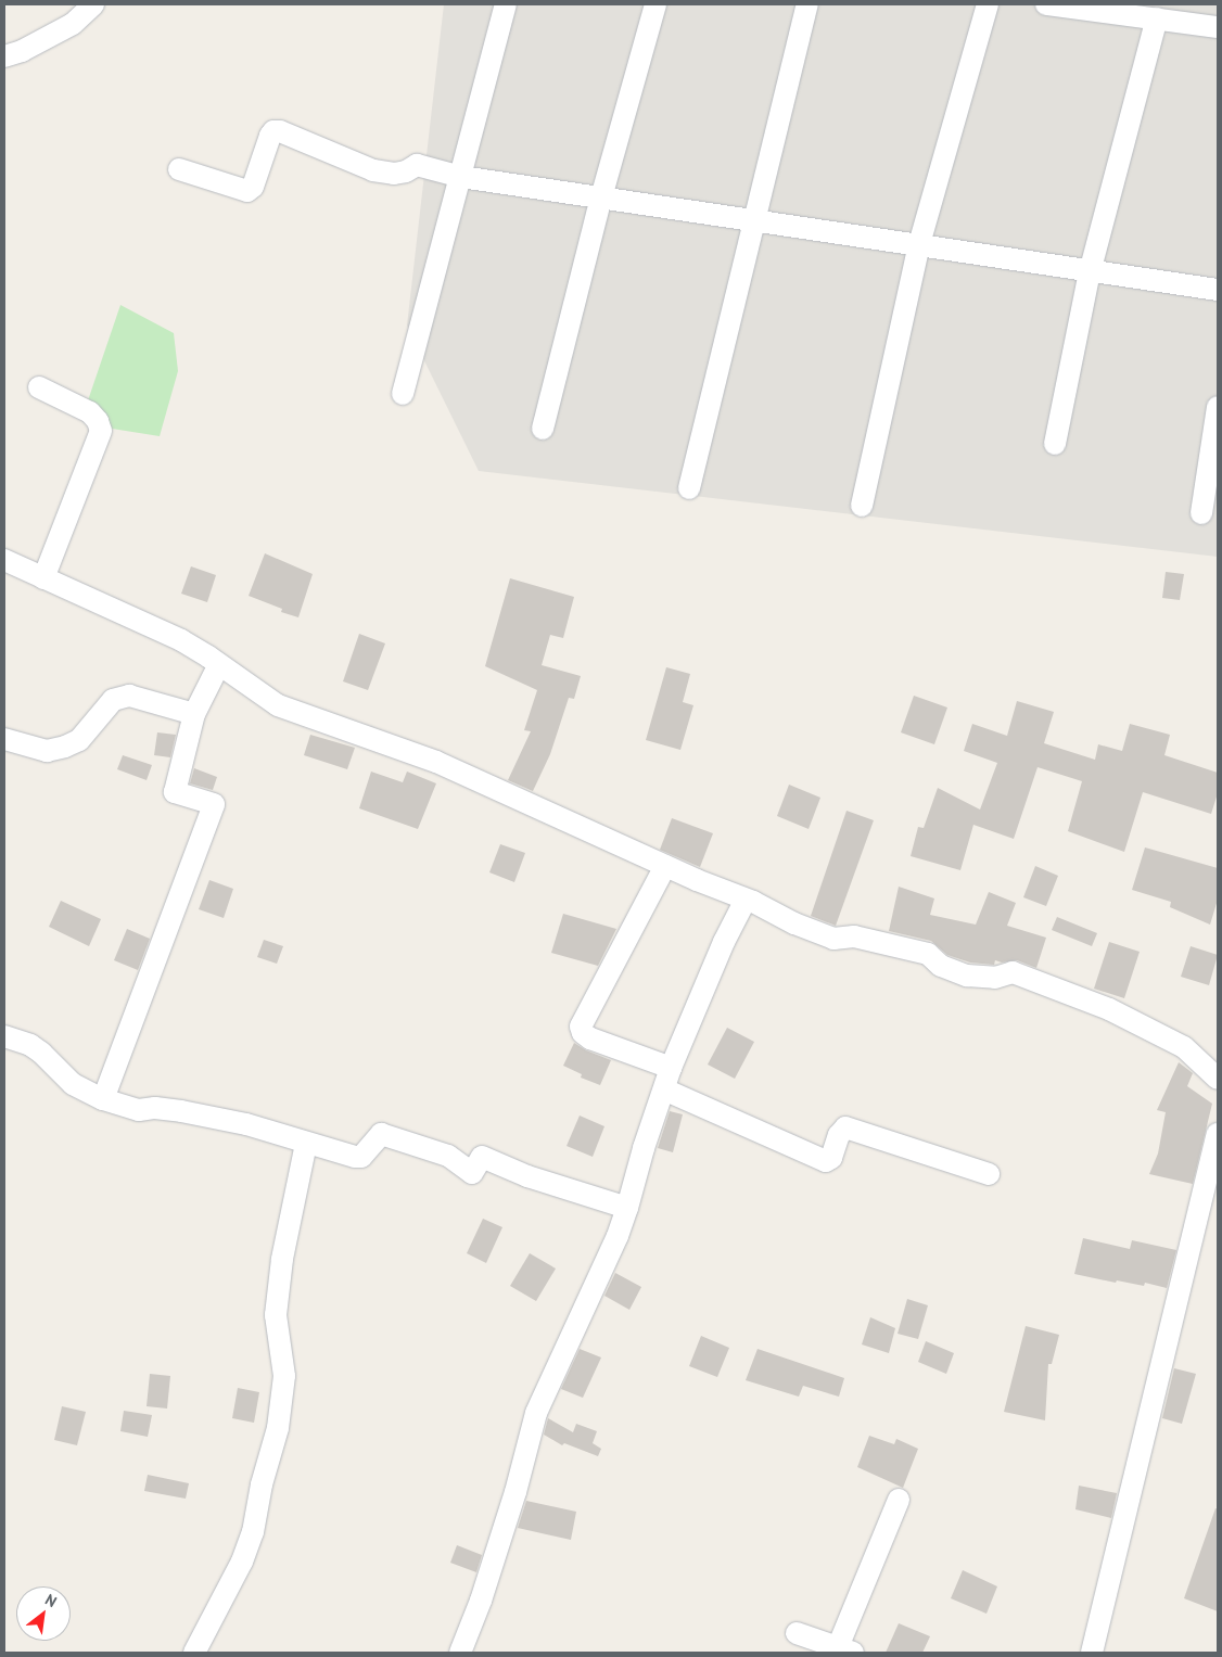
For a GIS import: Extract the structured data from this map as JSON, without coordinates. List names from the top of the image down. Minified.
{"north":"top right"}
